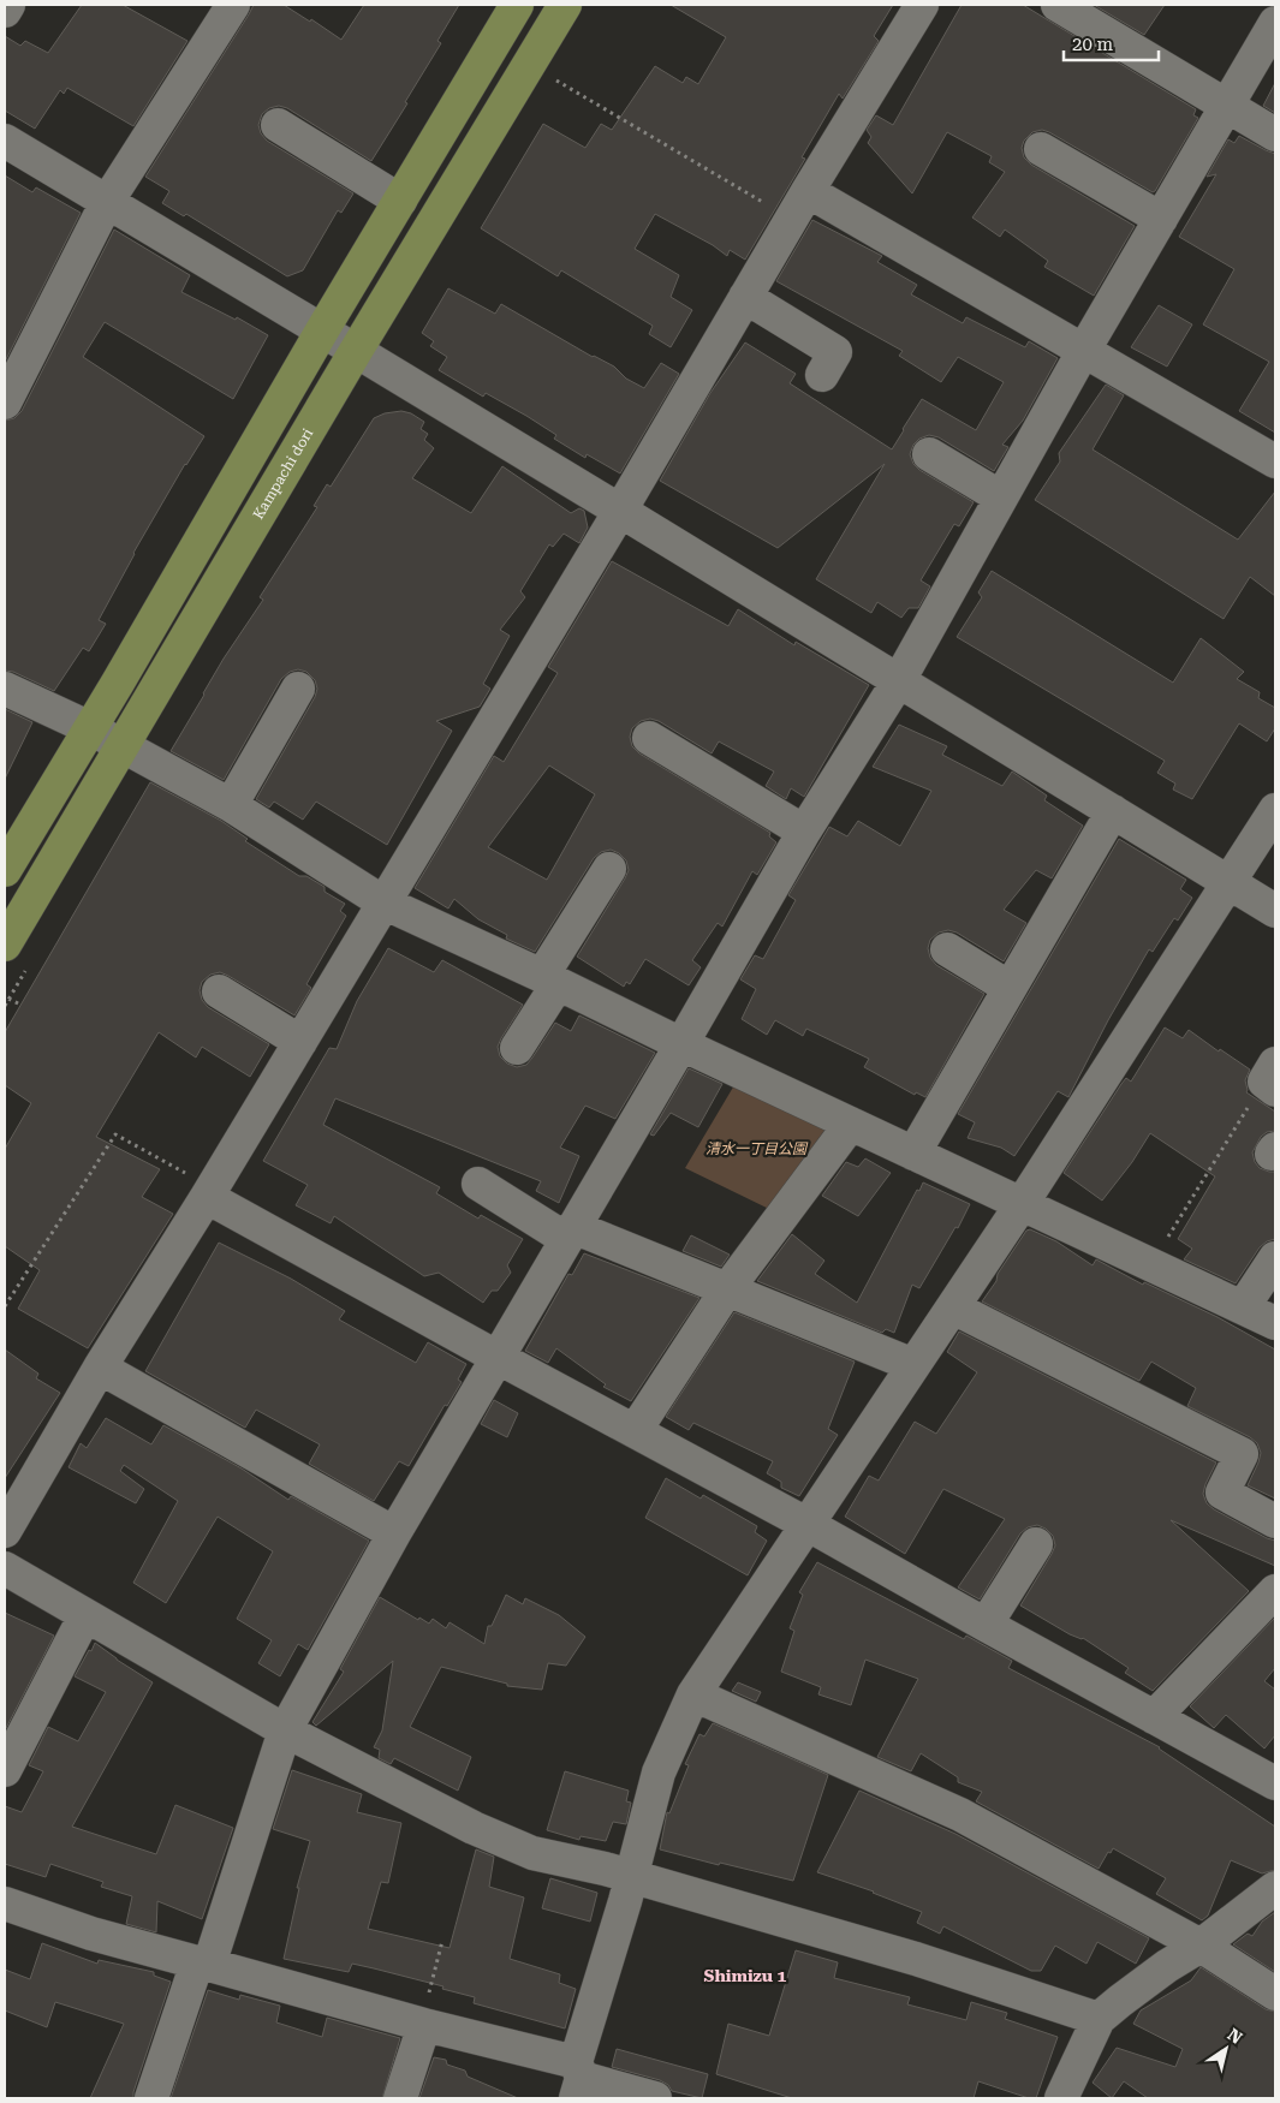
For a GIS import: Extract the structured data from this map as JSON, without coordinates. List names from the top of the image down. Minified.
{"streets":{"main road":["Kampachi dori"]},"districts":["Shimizu 1"],"parks":["清水一丁目公園"],"scale_bar":"20 m","north":"top right"}
